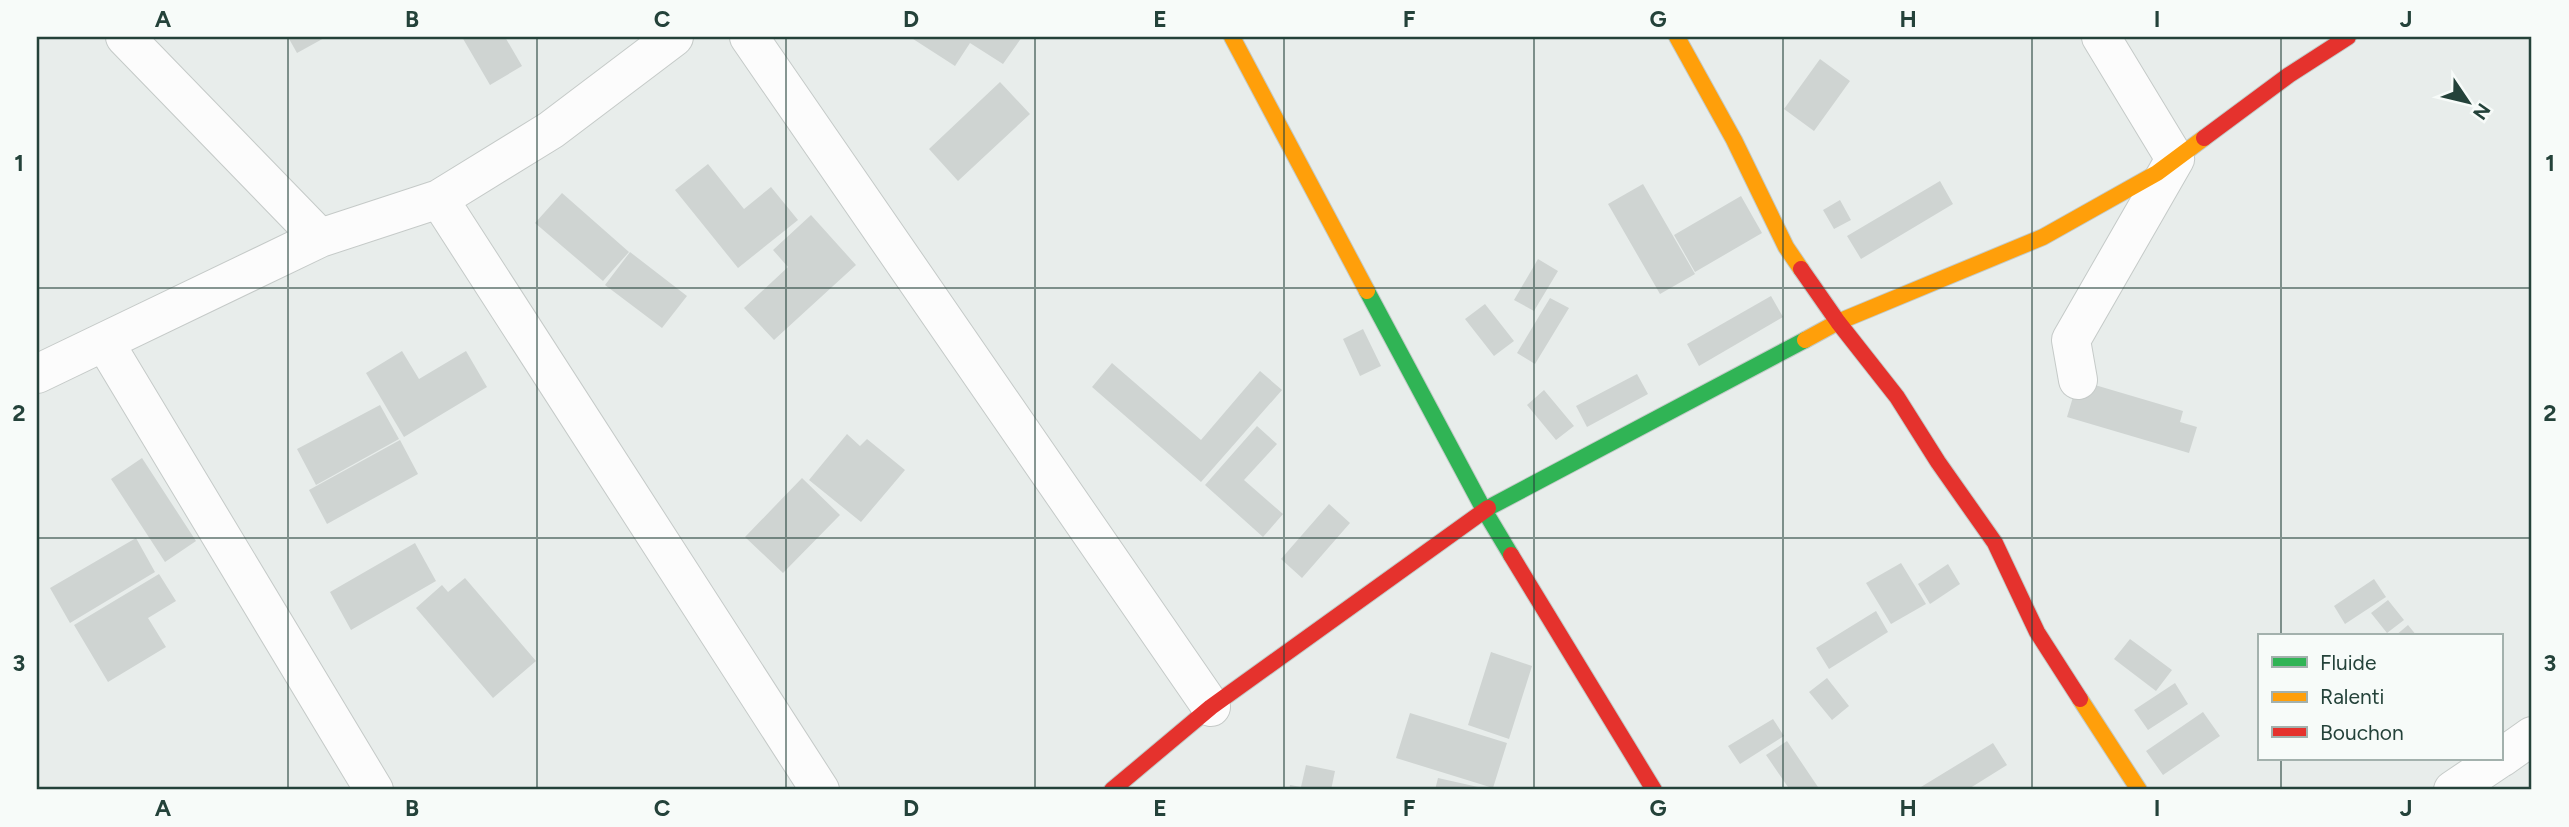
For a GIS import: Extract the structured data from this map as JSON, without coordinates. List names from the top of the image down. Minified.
{"legend":["Fluide","Ralenti","Bouchon"],"north":"bottom right","grid":{"columns":["A","B","C","D","E","F","G","H","I","J"],"rows":["1","2","3"]}}
